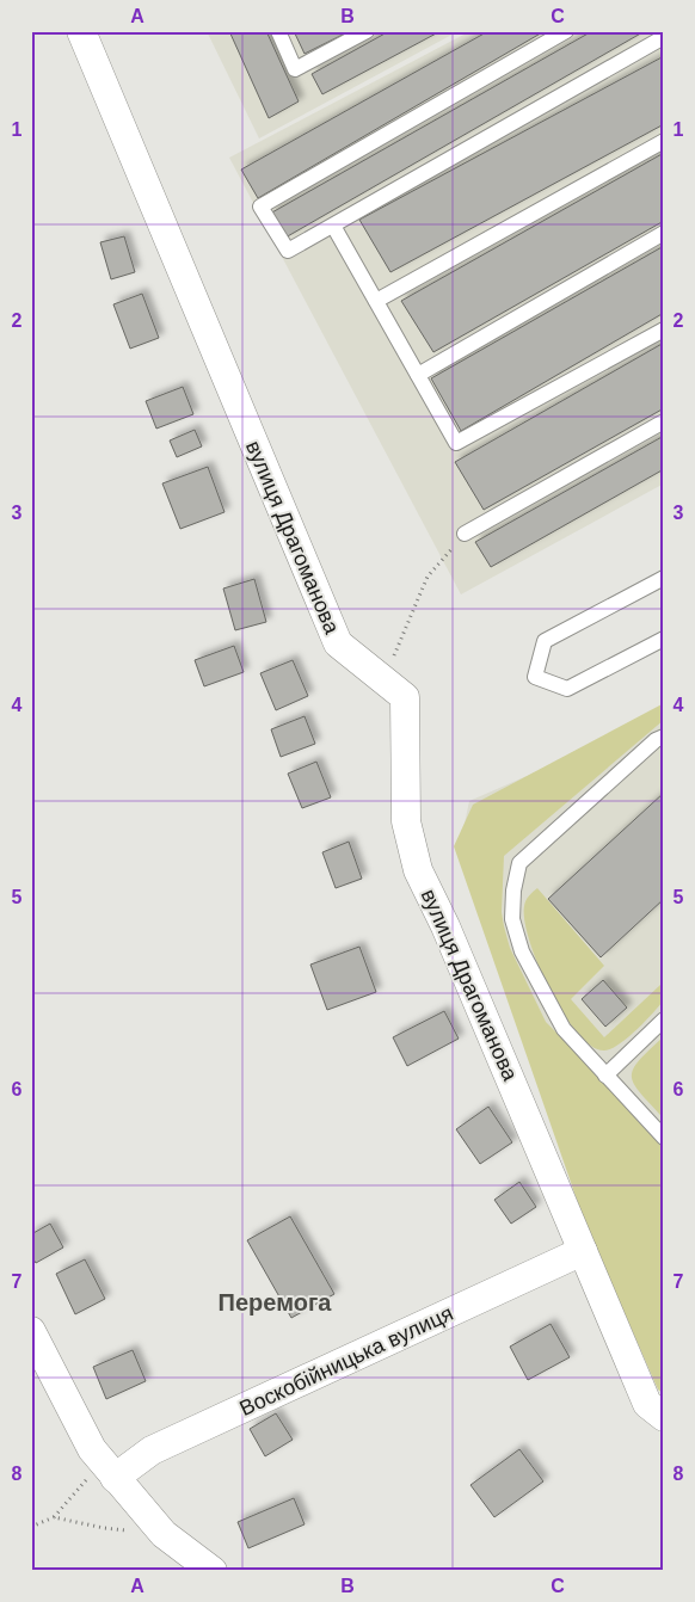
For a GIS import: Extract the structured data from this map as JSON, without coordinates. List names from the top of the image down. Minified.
{"streets":{"street":["вулиця Драгоманова","Воскобійницька вулиця"]},"crossings":[["вулиця Драгоманова","Воскобійницька вулиця"]],"districts":["Перемога"],"grid":{"columns":["A","B","C"],"rows":["1","2","3","4","5","6","7","8"]}}
